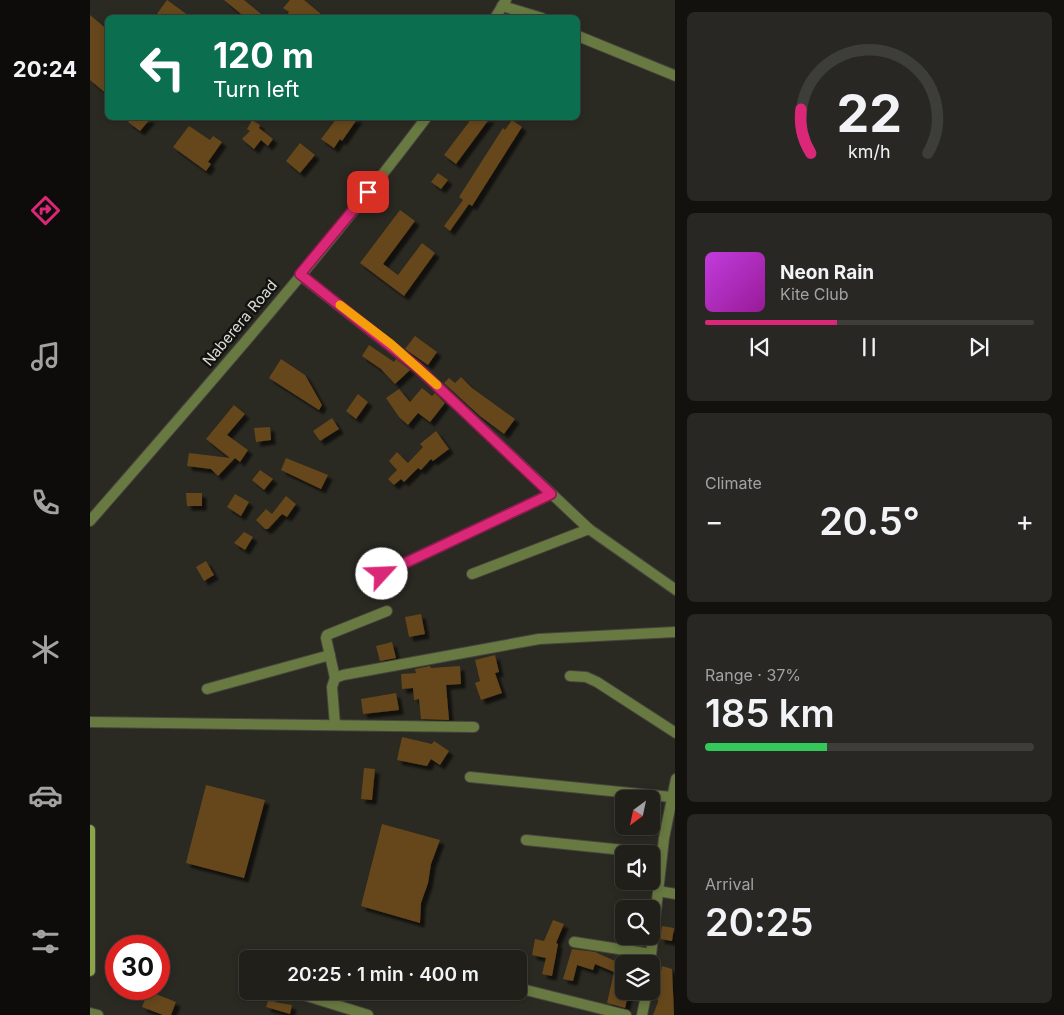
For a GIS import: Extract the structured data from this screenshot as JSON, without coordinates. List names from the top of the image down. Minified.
{"streets":{"street":["Naberera Road"]},"north":"bottom left","page":{"tabs":"20:24","turn":["120 m","Turn left"],"song":["Neon Rain","Kite Club"],"tile":["Climate",["Range · 37%","185 km"],["Arrival","20:25"]],"heat":["−","20.5°","+"],"limit":"30","trip":"20:25 · 1 min · 400 m","gauge":["22","km/h"]}}
